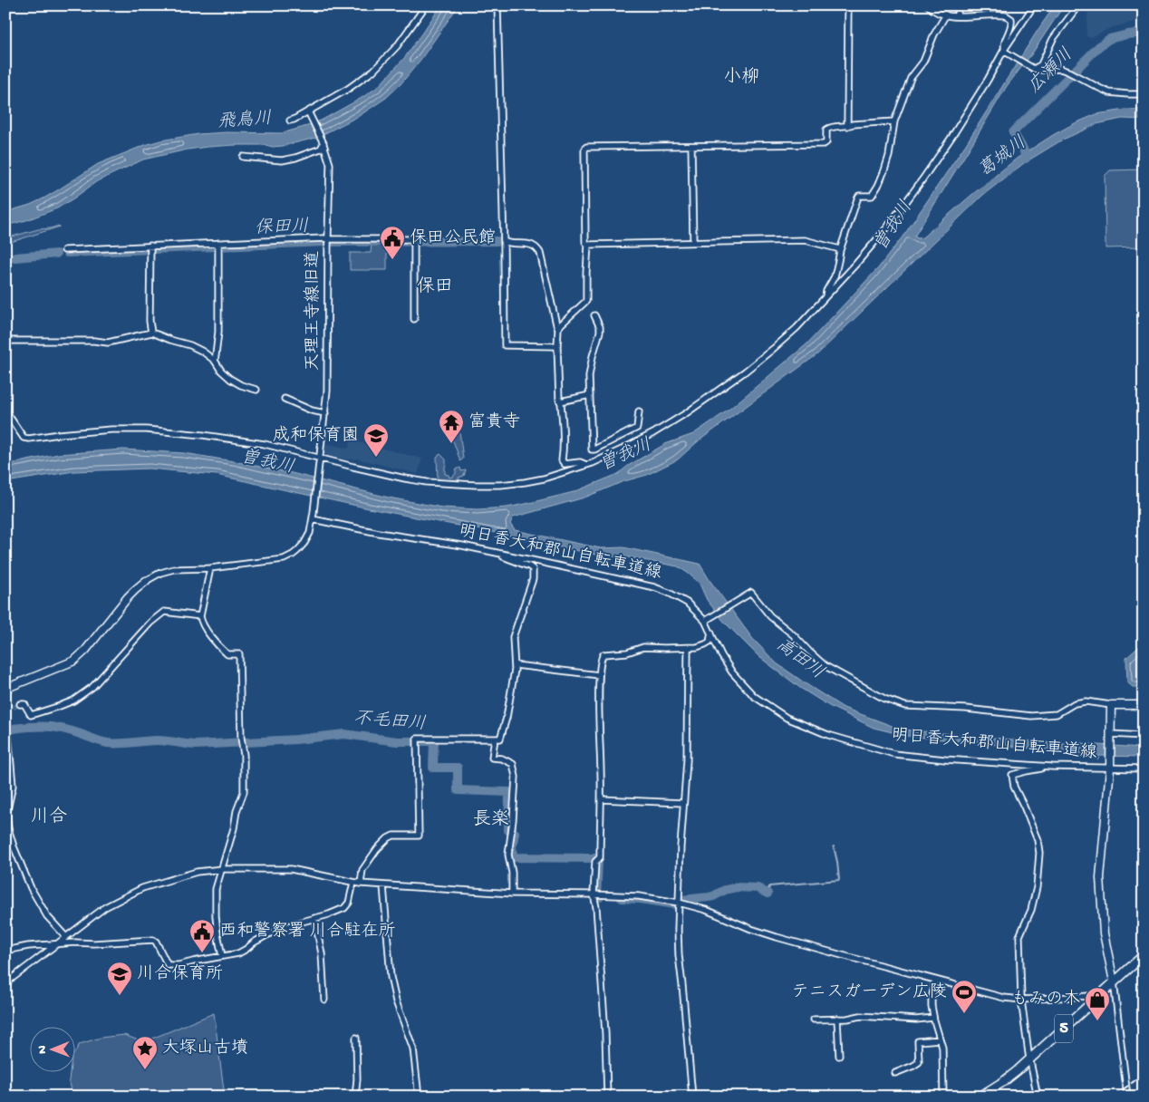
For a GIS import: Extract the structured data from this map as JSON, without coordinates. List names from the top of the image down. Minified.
{"streets":{"main road":["5"],"street":["天理王寺線旧道","明日香大和郡山自転車道線"]},"crossings":[["天理王寺線旧道","明日香大和郡山自転車道線"]],"districts":["小柳","保田","川合","長楽"],"water":["広瀬川","飛鳥川","葛城川","曽我川","保田川","高田川","不毛田川"],"places":{"public building":["保田公民館","西和警察署 川合駐在所"],"temple":["富貴寺"],"school or university":["成和保育園","川合保育所"],"sports":["テニスガーデン広陵"],"shop":["もみの木"],"place":["大塚山古墳"]},"north":"left"}
